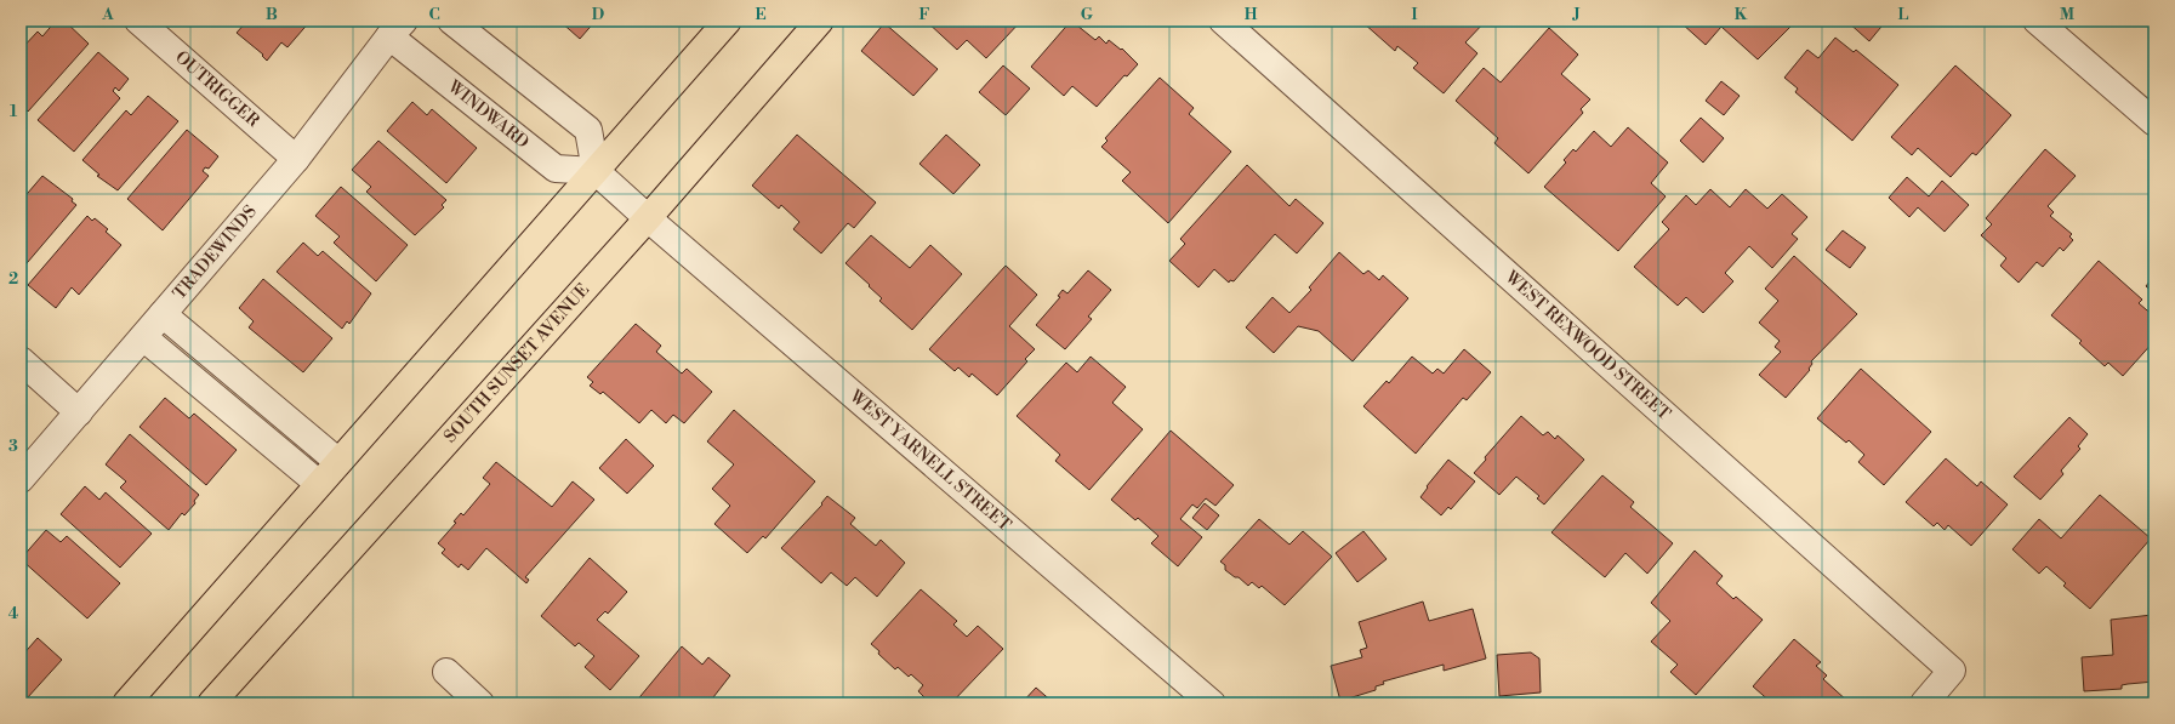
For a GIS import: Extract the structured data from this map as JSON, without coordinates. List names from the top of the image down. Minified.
{"streets":{"main road":["SOUTH SUNSET AVENUE"],"street":["OUTRIGGER","WINDWARD","TRADEWINDS","WEST REXWOOD STREET","WEST YARNELL STREET"]},"crossings":[["OUTRIGGER","TRADEWINDS"],["WINDWARD","TRADEWINDS"],["SOUTH SUNSET AVENUE","WEST YARNELL STREET"]],"grid":{"columns":["A","B","C","D","E","F","G","H","I","J","K","L","M"],"rows":["1","2","3","4"]}}
